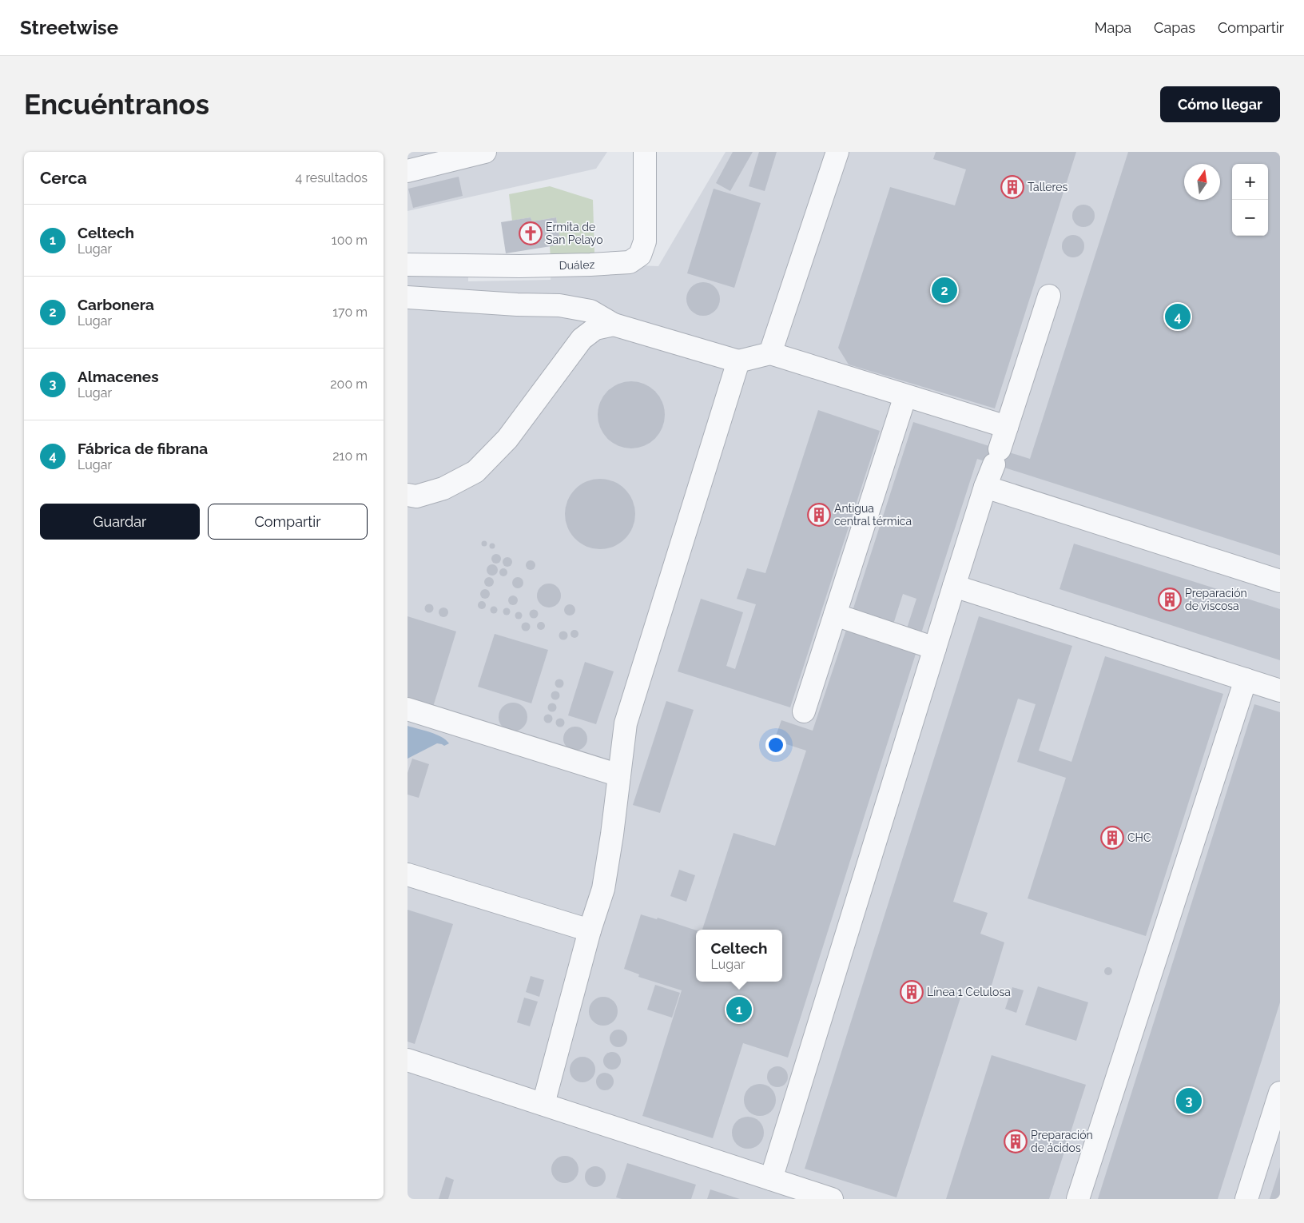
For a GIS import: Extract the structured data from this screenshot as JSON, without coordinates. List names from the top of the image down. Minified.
{"streets":{"street":["Duález"]},"places":{"building":["Talleres","Antigua central térmica","Preparación de viscosa","CHC","Línea 1 Celulosa","Preparación de ácidos"],"church":["Ermita de San Pelayo"]},"north":"top","page":{"header":"Streetwise","nav":["Mapa","Capas","Compartir"],"buttons":["Cómo llegar",["Guardar","Compartir"]],"title":"Encuéntranos","heading":["Cerca","4 resultados"],"map_buttons":["+","−"],"list":[{"mark":"1","name":"Celtech","note":"Lugar","value":"100 m"},{"mark":"2","name":"Carbonera","note":"Lugar","value":"170 m"},{"mark":"3","name":"Almacenes","note":"Lugar","value":"200 m"},{"mark":"4","name":"Fábrica de fibrana","note":"Lugar","value":"210 m"}],"pins":["2","4","1","3"],"popup":["Celtech","Lugar"]}}
